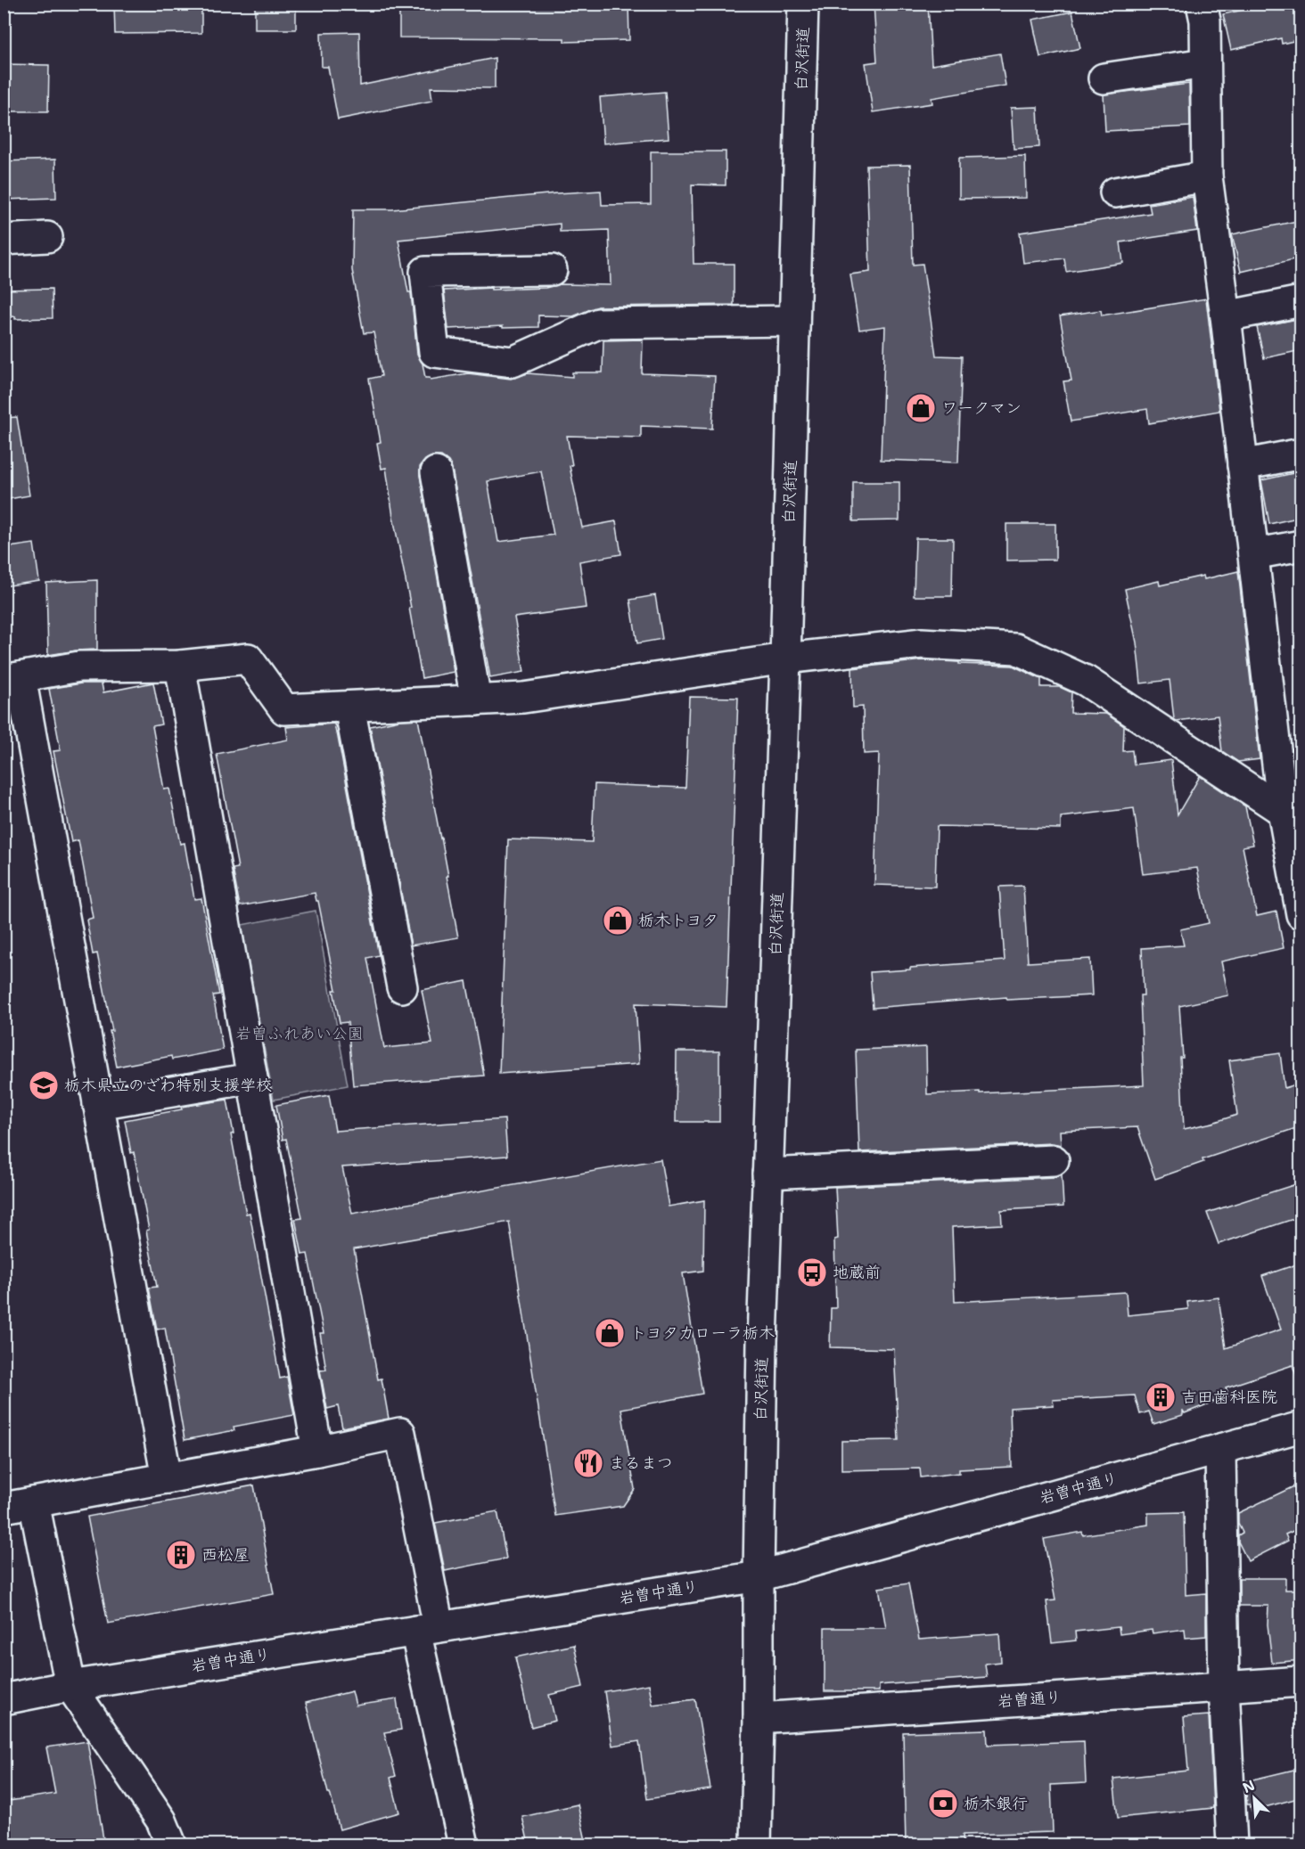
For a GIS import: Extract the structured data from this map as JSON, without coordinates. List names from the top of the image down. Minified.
{"streets":{"street":["白沢街道","岩曽中通り","岩曽通り"]},"crossings":[["白沢街道","岩曽中通り"],["白沢街道","岩曽通り"]],"parks":["岩曽ふれあい公園"],"places":{"shop":["ワークマン","栃木トヨタ","トヨタカローラ栃木"],"school or university":["栃木県立のざわ特別支援学校"],"bus stop":["地蔵前"],"building":["吉田歯科医院","西松屋"],"restaurant":["まるまつ"],"bank":["栃木銀行"]},"north":"top left"}
